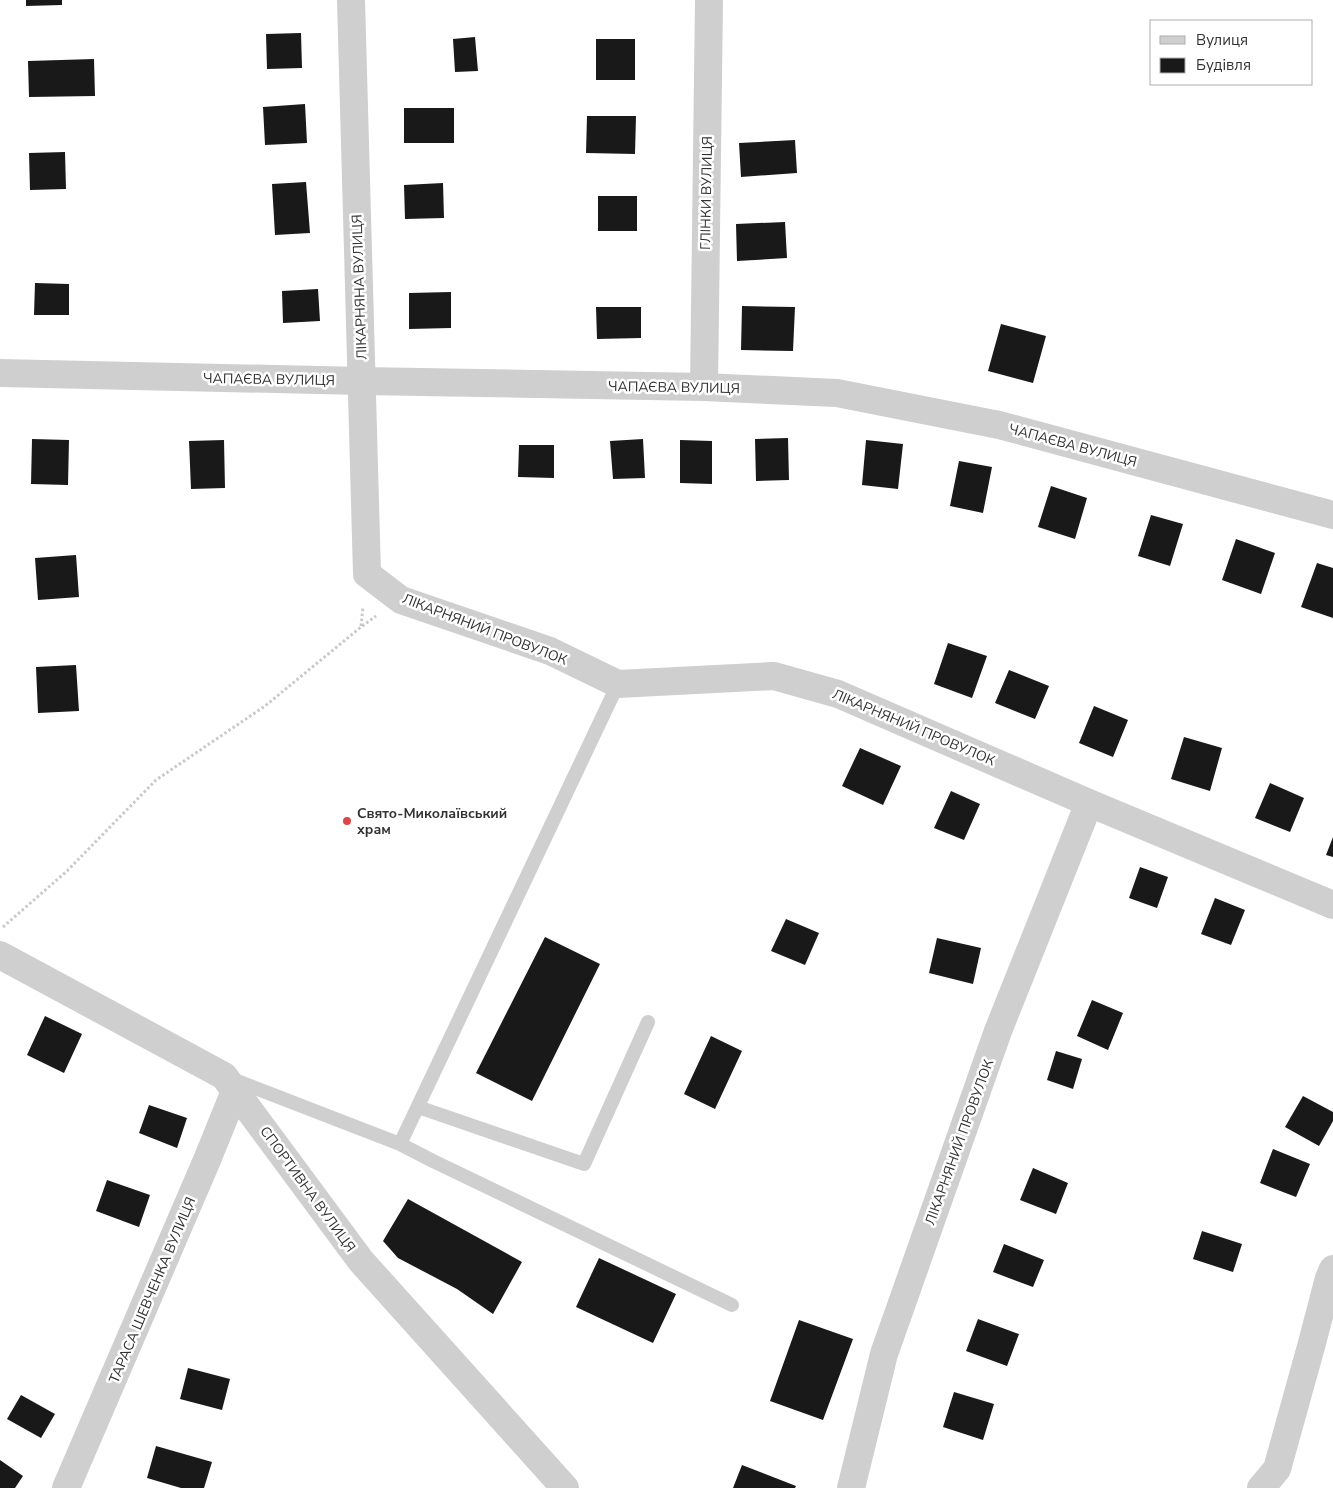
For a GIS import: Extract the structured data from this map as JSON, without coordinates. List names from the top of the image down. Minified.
{"streets":{"street":["ГЛІНКИ ВУЛИЦЯ","ЛІКАРНЯНА ВУЛИЦЯ","ЧАПАЄВА ВУЛИЦЯ","ЛІКАРНЯНИЙ ПРОВУЛОК","СПОРТИВНА ВУЛИЦЯ","ТАРАСА ШЕВЧЕНКА ВУЛИЦЯ"]},"crossings":[["ГЛІНКИ ВУЛИЦЯ","ЧАПАЄВА ВУЛИЦЯ"],["ЛІКАРНЯНА ВУЛИЦЯ","ЧАПАЄВА ВУЛИЦЯ"],["ЛІКАРНЯНА ВУЛИЦЯ","ЛІКАРНЯНИЙ ПРОВУЛОК"],["СПОРТИВНА ВУЛИЦЯ","ТАРАСА ШЕВЧЕНКА ВУЛИЦЯ"]],"places":["Свято-Миколаївський храм"],"legend":["Вулиця","Будівля"]}
